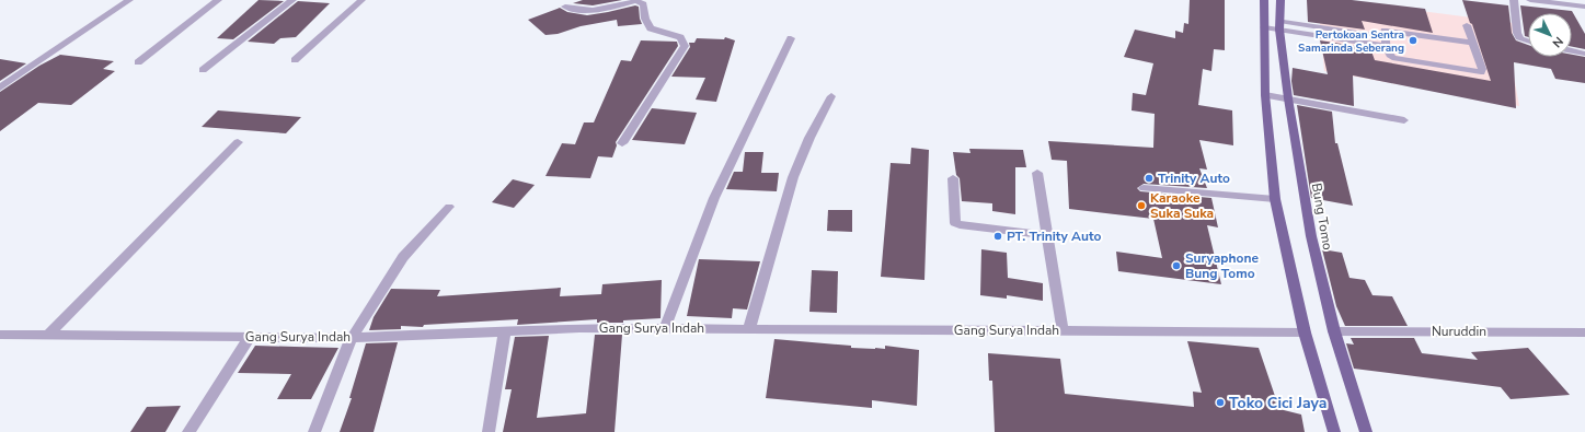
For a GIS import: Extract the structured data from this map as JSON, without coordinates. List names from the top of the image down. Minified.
{"streets":{"main road":["Bung Tomo"],"street":["Gang Surya Indah","Nuruddin"]},"crossings":[["Bung Tomo","Nuruddin"]],"places":["Pertokoan Sentra Samarinda Seberang","Trinity Auto","Karaoke Suka Suka","PT. Trinity Auto","Suryaphone Bung Tomo","Toko Cici Jaya"],"north":"bottom right"}
